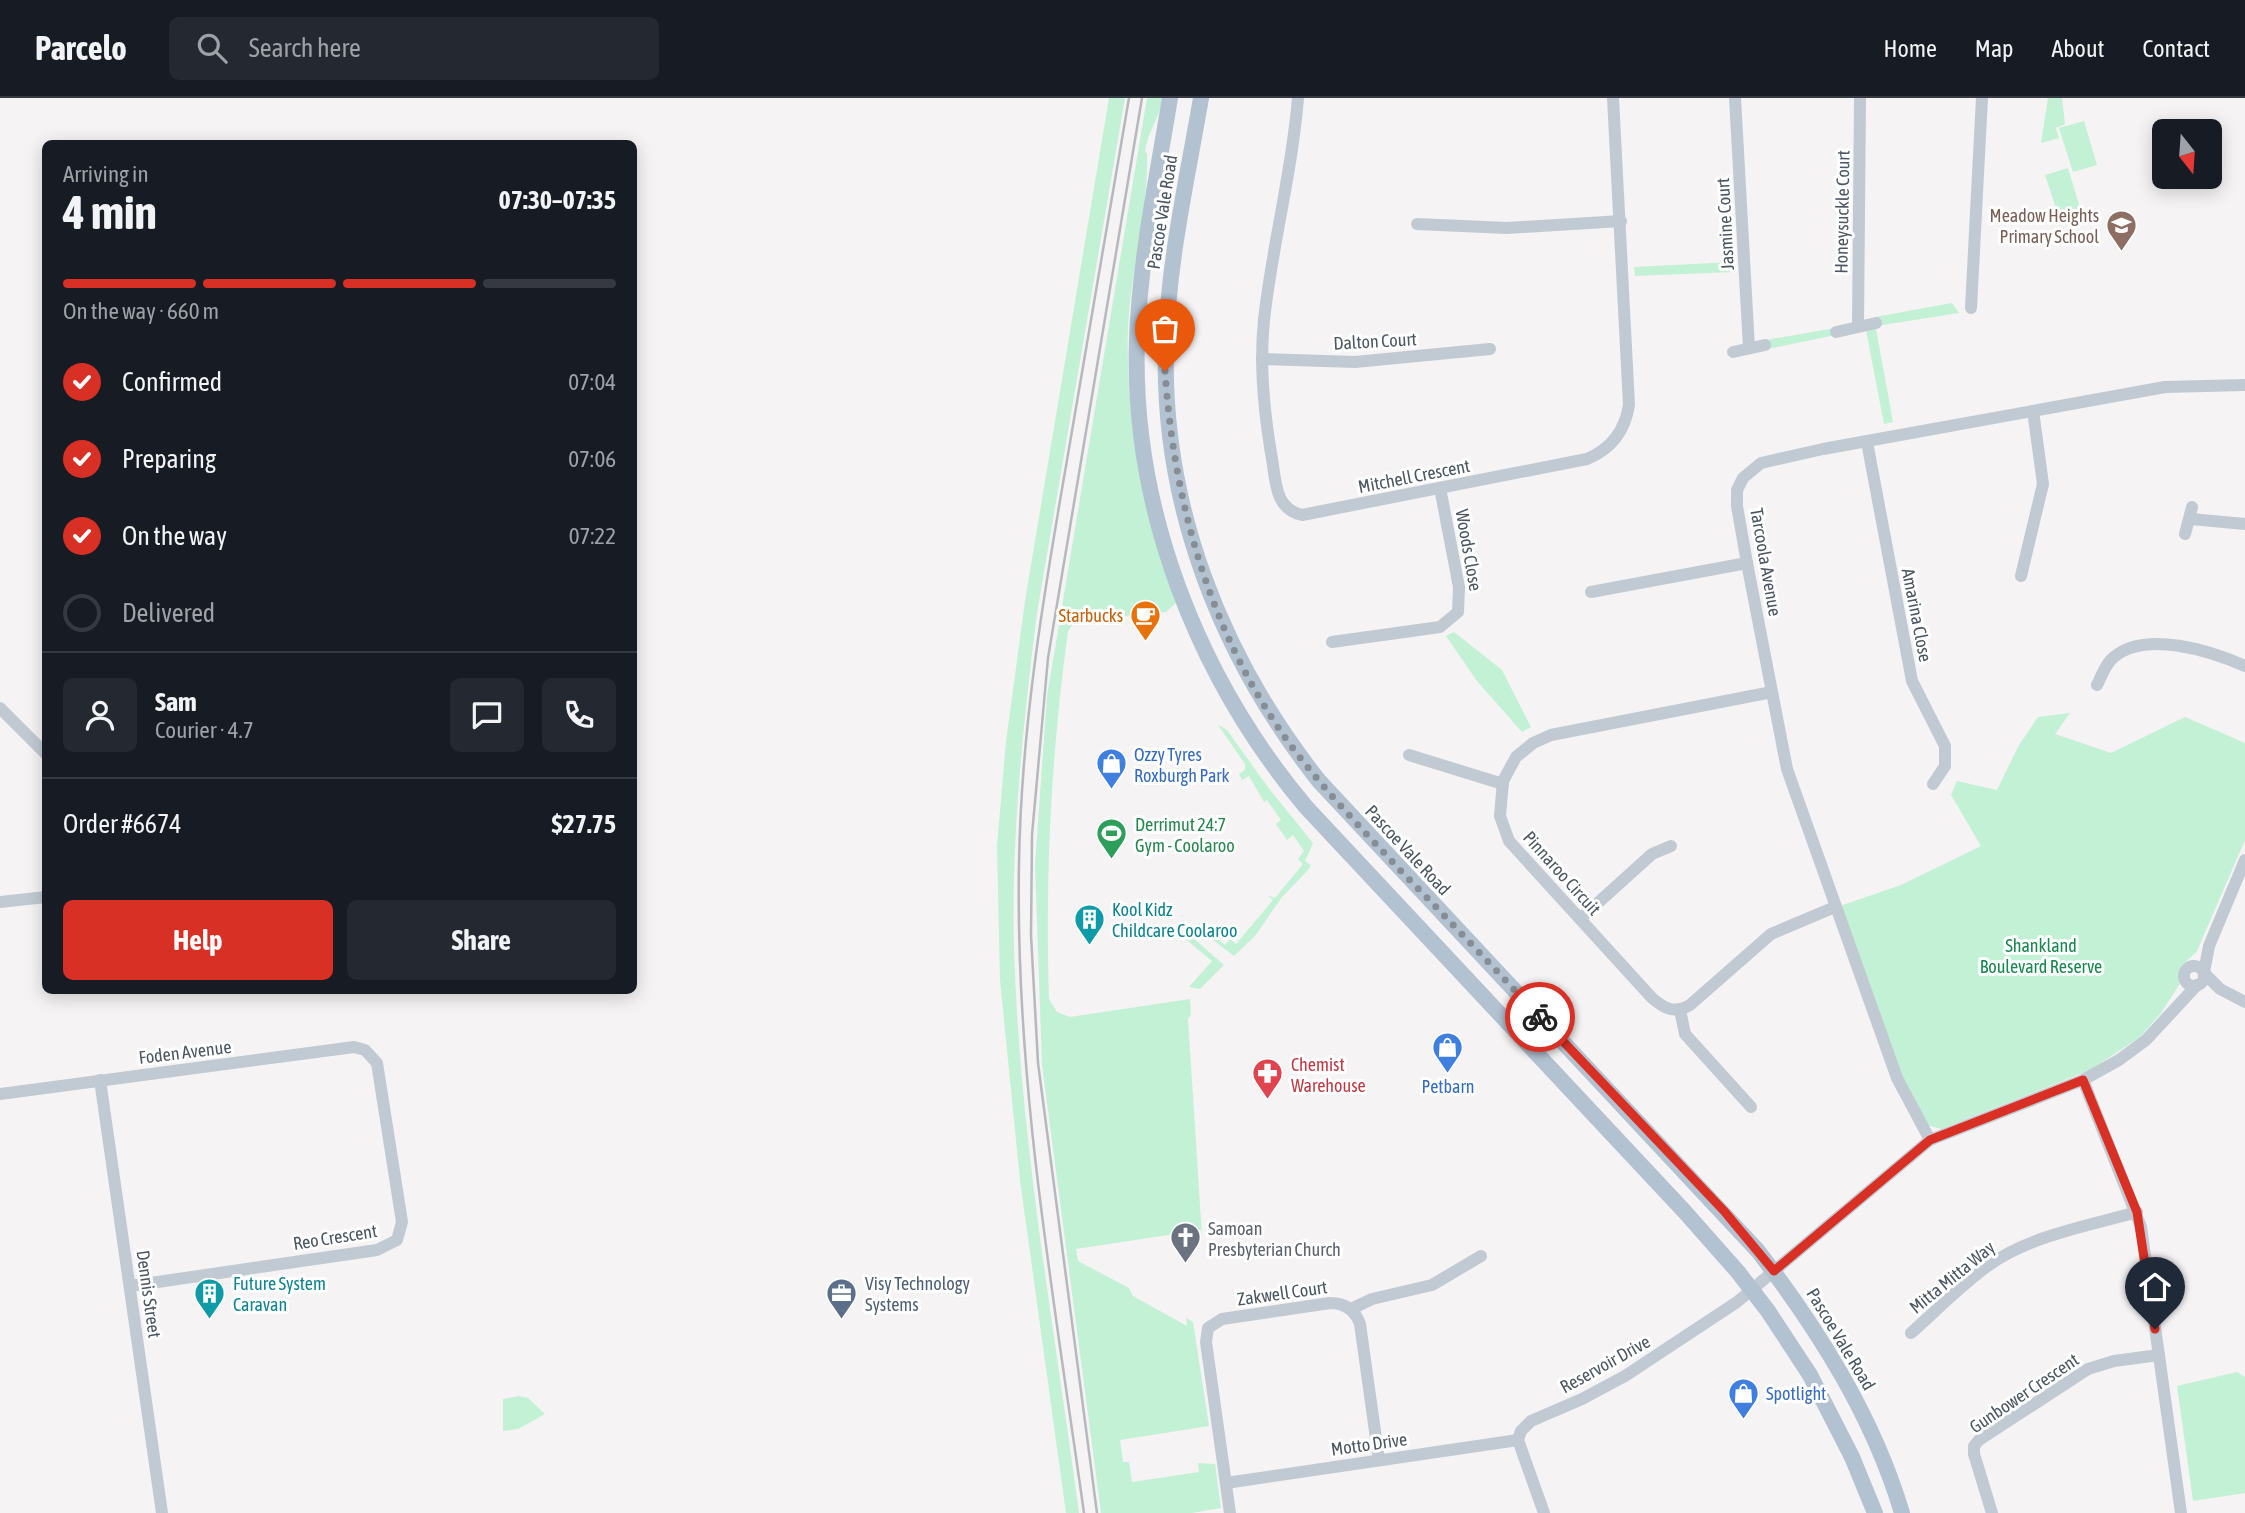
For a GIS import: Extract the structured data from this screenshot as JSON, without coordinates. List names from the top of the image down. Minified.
{"streets":{"main road":["Pascoe Vale Road"],"street":["Honeysuckle Court","Jasmine Court","Dalton Court","Mitchell Crescent","Woods Close","Tarcoola Avenue","Amarina Close","Pinnaroo Circuit","Foden Avenue","Reo Crescent","Mitta Mitta Way","Zakwell Court","Dennis Street","Reservoir Drive","Gunbower Crescent","Motto Drive"]},"crossings":[["Pascoe Vale Road","Reservoir Drive"],["Dalton Court","Mitchell Crescent"],["Mitchell Crescent","Woods Close"],["Tarcoola Avenue","Amarina Close"],["Tarcoola Avenue","Pinnaroo Circuit"],["Tarcoola Avenue","Reservoir Drive"],["Foden Avenue","Reo Crescent"],["Foden Avenue","Dennis Street"],["Reo Crescent","Dennis Street"],["Zakwell Court","Motto Drive"],["Reservoir Drive","Motto Drive"]],"parks":["Shankland Boulevard Reserve"],"places":{"school or university":["Meadow Heights Primary School"],"cafe":["Starbucks"],"shop":["Ozzy Tyres Roxburgh Park","Petbarn","Spotlight"],"sports":["Derrimut 24:7 Gym - Coolaroo"],"building":["Kool Kidz Childcare Coolaroo","Future System Caravan"],"pharmacy":["Chemist Warehouse"],"church":["Samoan Presbyterian Church"],"office":["Visy Technology Systems"]},"north":"bottom","page":{"header":"Parcelo","search":"Search here","nav":["Home","Map","About","Contact"],"heading":["4 min","Arriving in","07:30–07:35"],"panel":["Sam","Courier · 4.7","Order #6674","$27.75"],"bar":"On the way · 660 m","list":[["Confirmed","07:04"],["Preparing","07:06"],["On the way","07:22"],"Delivered"],"buttons":["Help","Share"]}}
